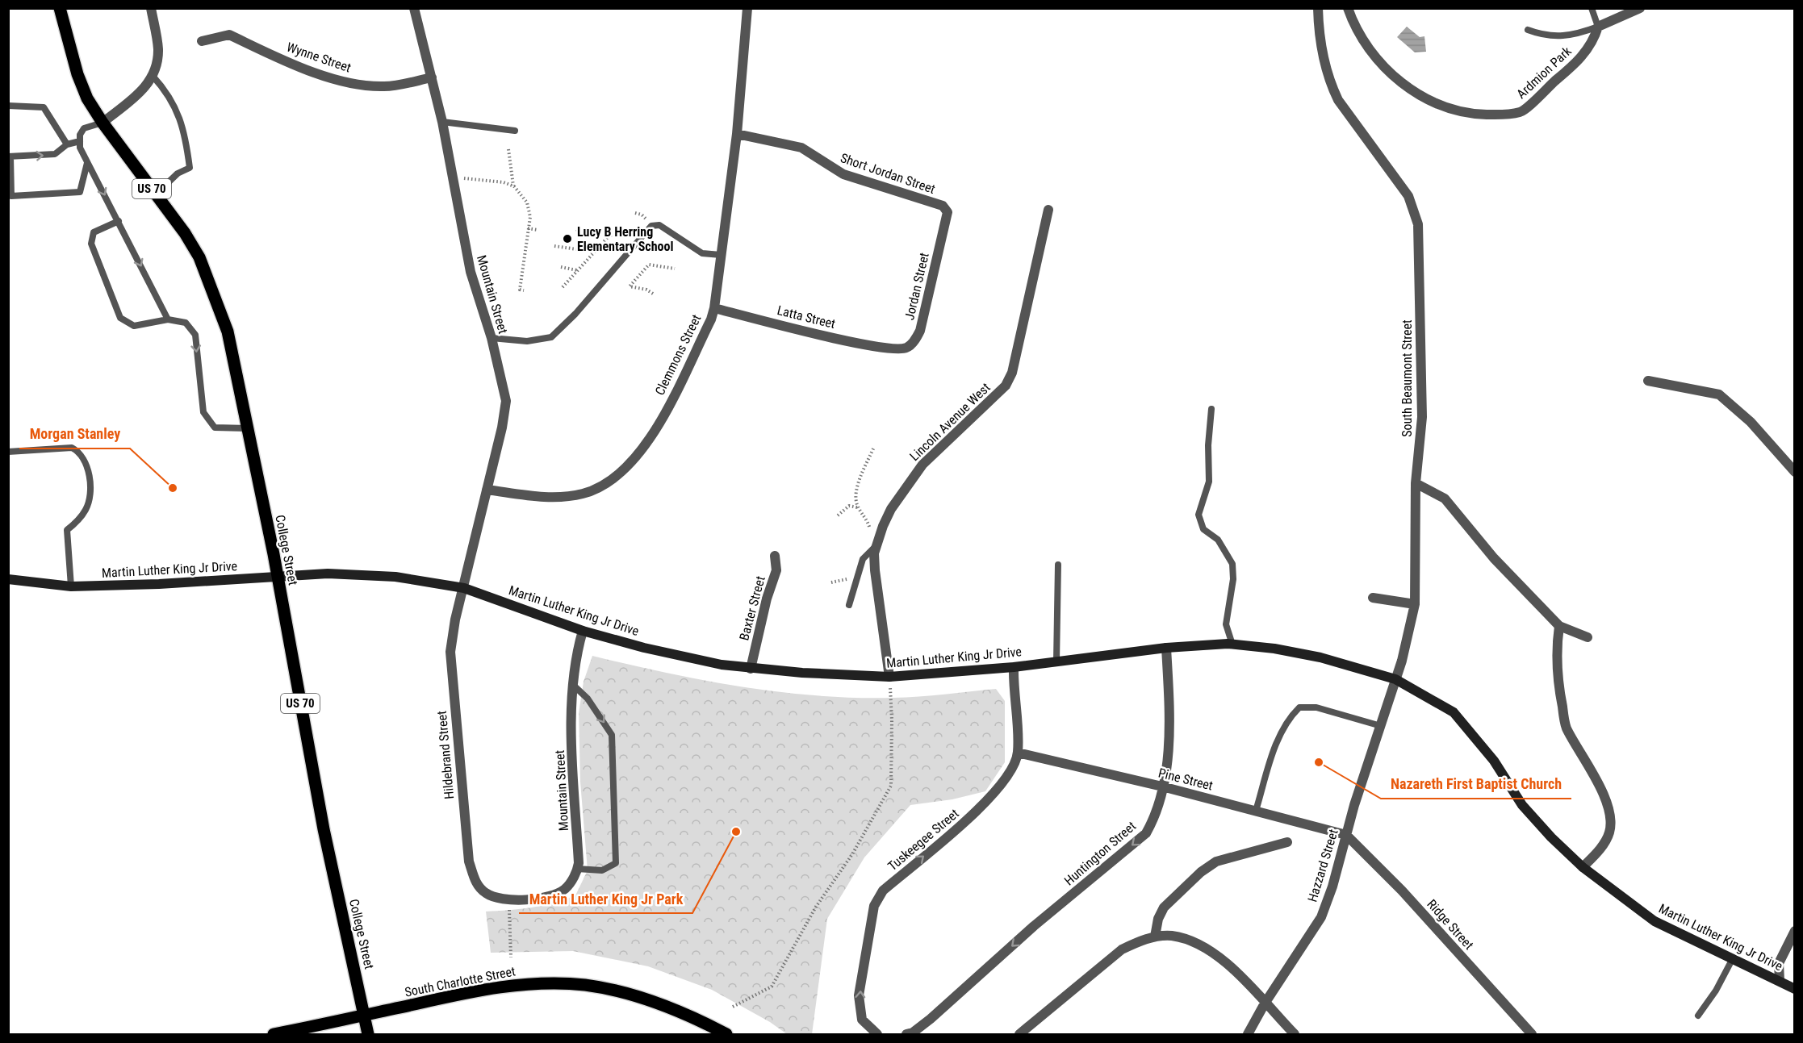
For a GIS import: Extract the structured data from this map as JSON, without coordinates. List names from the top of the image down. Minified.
{"streets":{"main road":["US 70","College Street","Martin Luther King Jr Drive","South Charlotte Street"],"street":["Wynne Street","Ardmion Park","Short Jordan Street","Jordan Street","Mountain Street","Latta Street","Clemmons Street","South Beaumont Street","Lincoln Avenue West","Baxter Street","Hildebrand Street","Pine Street","Tuskeegee Street","Huntington Street","Hazzard Street","Ridge Street"]},"crossings":[["Wynne Street","Mountain Street"],["Short Jordan Street","Jordan Street"],["Short Jordan Street","Clemmons Street"],["Jordan Street","Latta Street"],["Mountain Street","Clemmons Street"],["Mountain Street","Martin Luther King Jr Drive"],["Mountain Street","Hildebrand Street"],["Latta Street","Clemmons Street"],["South Beaumont Street","Hazzard Street"],["Lincoln Avenue West","Martin Luther King Jr Drive"],["College Street","Martin Luther King Jr Drive"],["College Street","South Charlotte Street"],["Martin Luther King Jr Drive","Baxter Street"],["Martin Luther King Jr Drive","Hildebrand Street"],["Martin Luther King Jr Drive","Tuskeegee Street"],["Martin Luther King Jr Drive","Huntington Street"],["Martin Luther King Jr Drive","Hazzard Street"],["Pine Street","Tuskeegee Street"],["Pine Street","Huntington Street"],["Pine Street","Hazzard Street"],["Pine Street","Ridge Street"],["Hazzard Street","Ridge Street"]],"one_way":["Tuskeegee Street"],"places":["Lucy B Herring Elementary School","Morgan Stanley","Nazareth First Baptist Church","Martin Luther King Jr Park"]}
